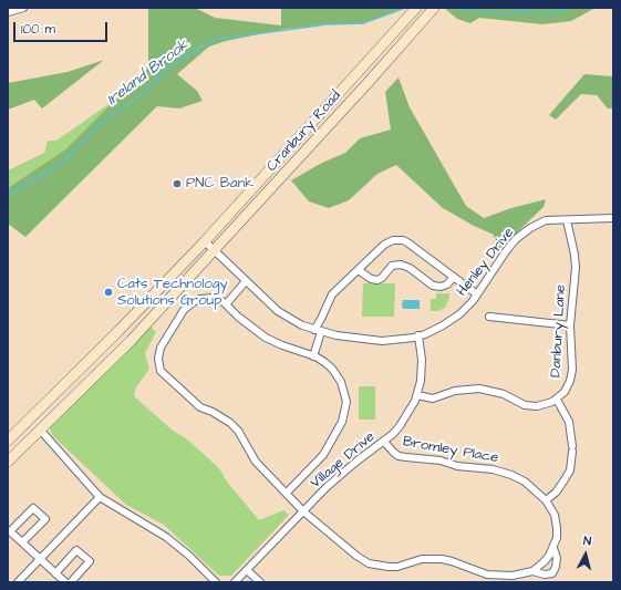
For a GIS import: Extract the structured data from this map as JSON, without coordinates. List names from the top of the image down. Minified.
{"streets":{"main road":["Cranbury Road"],"street":["Henley Drive","Danbury Lane","Bromley Place","Village Drive"]},"crossings":[["Cranbury Road","Henley Drive"],["Henley Drive","Danbury Lane"],["Henley Drive","Village Drive"],["Danbury Lane","Village Drive"],["Bromley Place","Village Drive"]],"water":["Ireland Brook"],"places":["PNC Bank","Cats Technology Solutions Group"],"scale_bar":"100 m","north":"top"}
